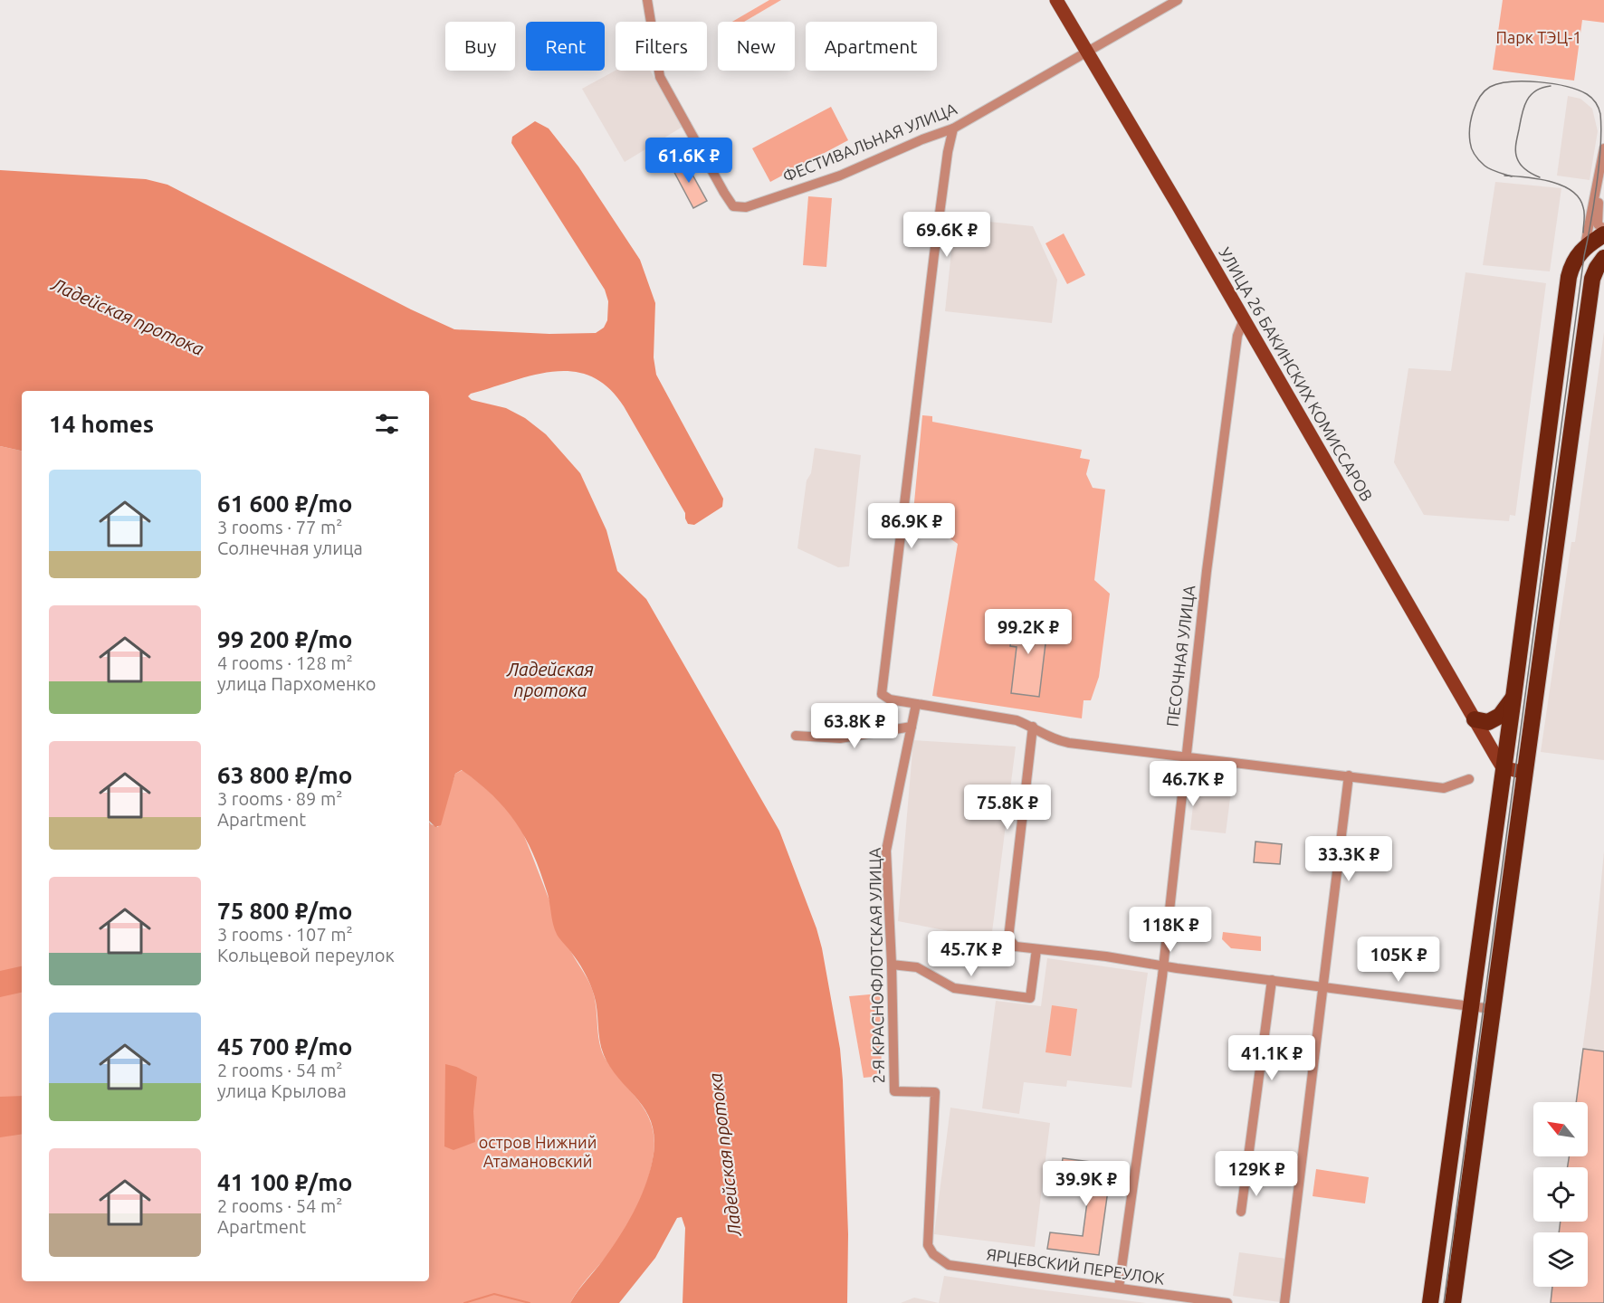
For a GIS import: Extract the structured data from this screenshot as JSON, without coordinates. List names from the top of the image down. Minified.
{"streets":{"main road":["УЛИЦА 26 БАКИНСКИХ КОМИССАРОВ"],"street":["ФЕСТИВАЛЬНАЯ УЛИЦА","ПЕСОЧНАЯ УЛИЦА","2-Я КРАСНОФЛОТСКАЯ УЛИЦА","ЯРЦЕВСКИЙ ПЕРЕУЛОК"]},"crossings":[["ФЕСТИВАЛЬНАЯ УЛИЦА","УЛИЦА 26 БАКИНСКИХ КОМИССАРОВ"],["УЛИЦА 26 БАКИНСКИХ КОМИССАРОВ","ПЕСОЧНАЯ УЛИЦА"],["ПЕСОЧНАЯ УЛИЦА","ЯРЦЕВСКИЙ ПЕРЕУЛОК"],["2-Я КРАСНОФЛОТСКАЯ УЛИЦА","ЯРЦЕВСКИЙ ПЕРЕУЛОК"]],"water":["Ладейская протока"],"parks":["Парк ТЭЦ-1","остров Нижний Атамановский"],"north":"top left","page":{"chip":["Buy","Rent","Filters","New","Apartment"],"price":["61.6K ₽","69.6K ₽","86.9K ₽","99.2K ₽","63.8K ₽","46.7K ₽","75.8K ₽","33.3K ₽","118K ₽","45.7K ₽","105K ₽","41.1K ₽","129K ₽","39.9K ₽"],"heading":"14 homes","list":[{"name":"61 600 ₽/mo","note":"3 rooms · 77 m² · Солнечная улица"},{"name":"99 200 ₽/mo","note":"4 rooms · 128 m² · улица Пархоменко"},{"name":"63 800 ₽/mo","note":"3 rooms · 89 m² · Apartment"},{"name":"75 800 ₽/mo","note":"3 rooms · 107 m² · Кольцевой переулок"},{"name":"45 700 ₽/mo","note":"2 rooms · 54 m² · улица Крылова"},{"name":"41 100 ₽/mo","note":"2 rooms · 54 m² · Apartment"}]}}
